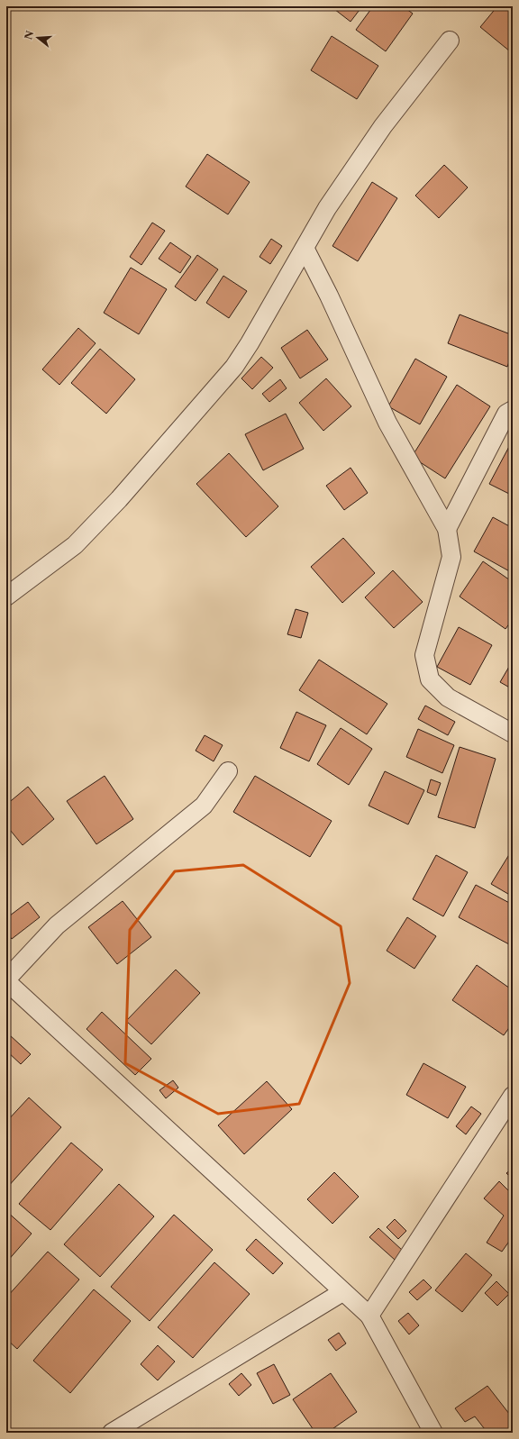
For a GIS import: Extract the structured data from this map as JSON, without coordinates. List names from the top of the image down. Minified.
{"north":"left"}
